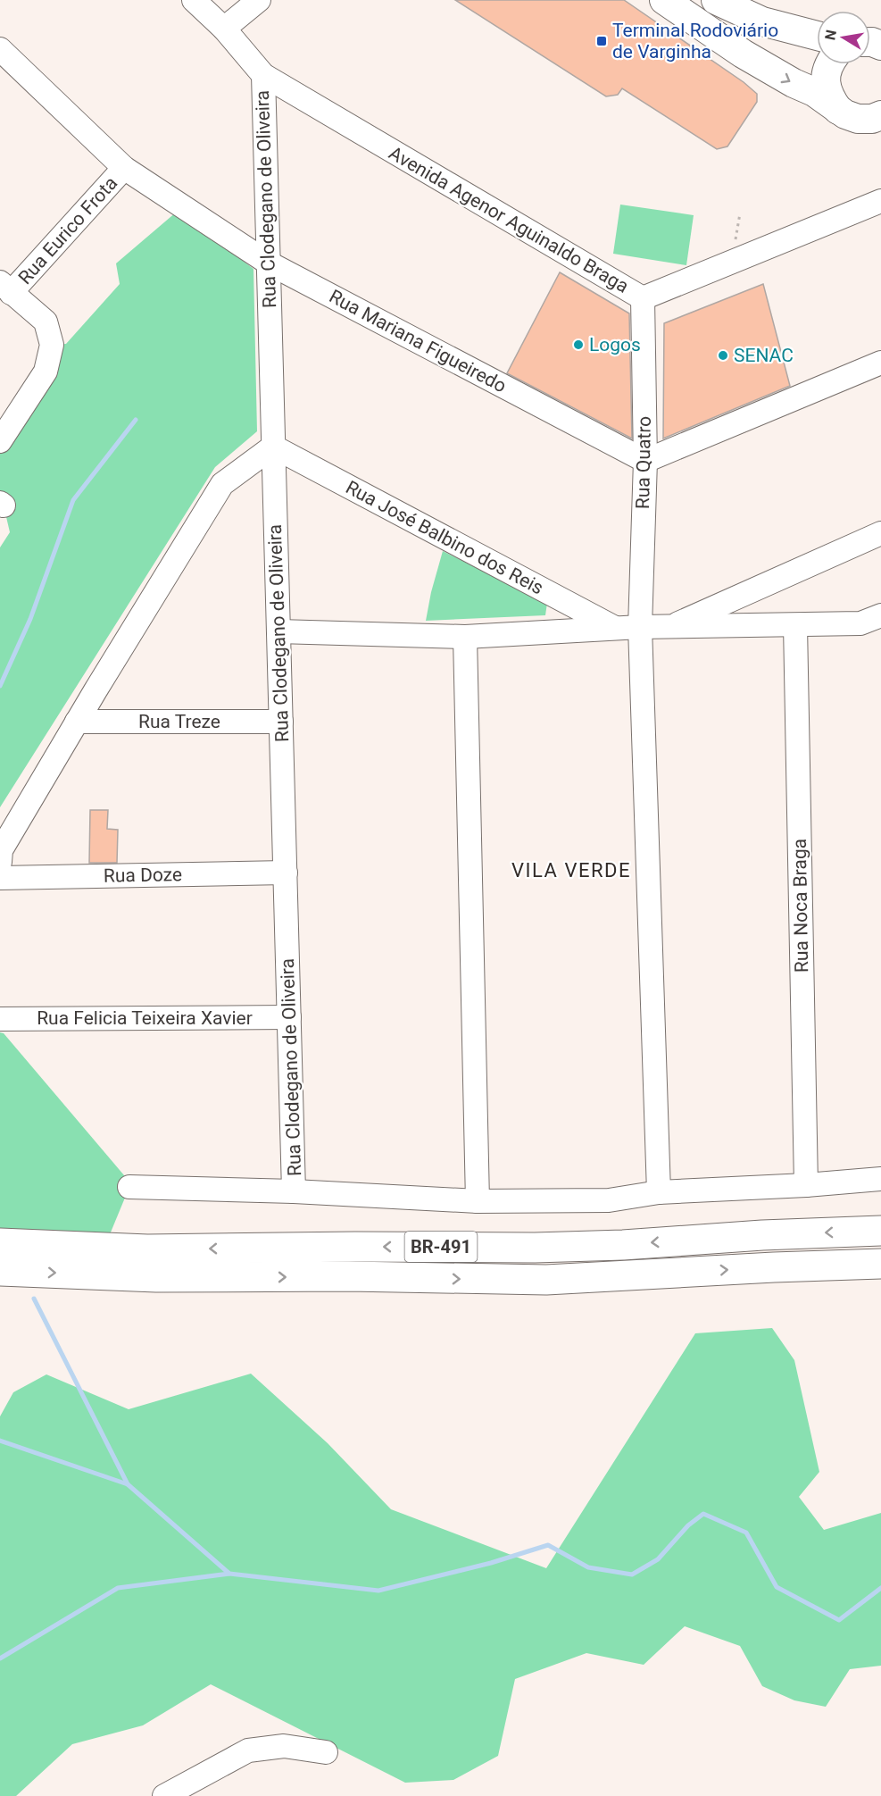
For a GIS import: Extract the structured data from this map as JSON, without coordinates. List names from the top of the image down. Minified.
{"streets":{"highway":["BR-491"],"street":["Rua Clodegano de Oliveira","Avenida Agenor Aguinaldo Braga","Rua Eurico Frota","Rua Mariana Figueiredo","Rua Quatro","Rua José Balbino dos Reis","Rua Treze","Rua Doze","Rua Noca Braga","Rua Felicia Teixeira Xavier"]},"crossings":[["Rua Clodegano de Oliveira","Avenida Agenor Aguinaldo Braga"],["Rua Clodegano de Oliveira","Rua Mariana Figueiredo"],["Rua Clodegano de Oliveira","Rua José Balbino dos Reis"],["Rua Clodegano de Oliveira","Rua Treze"],["Rua Clodegano de Oliveira","Rua Doze"],["Rua Clodegano de Oliveira","Rua Felicia Teixeira Xavier"],["Avenida Agenor Aguinaldo Braga","Rua Quatro"],["Rua Eurico Frota","Rua Mariana Figueiredo"],["Rua Mariana Figueiredo","Rua Quatro"]],"districts":["VILA VERDE"],"places":{"transit":["Terminal Rodoviário de Varginha"],"other":["Logos","SENAC"]},"north":"left"}
